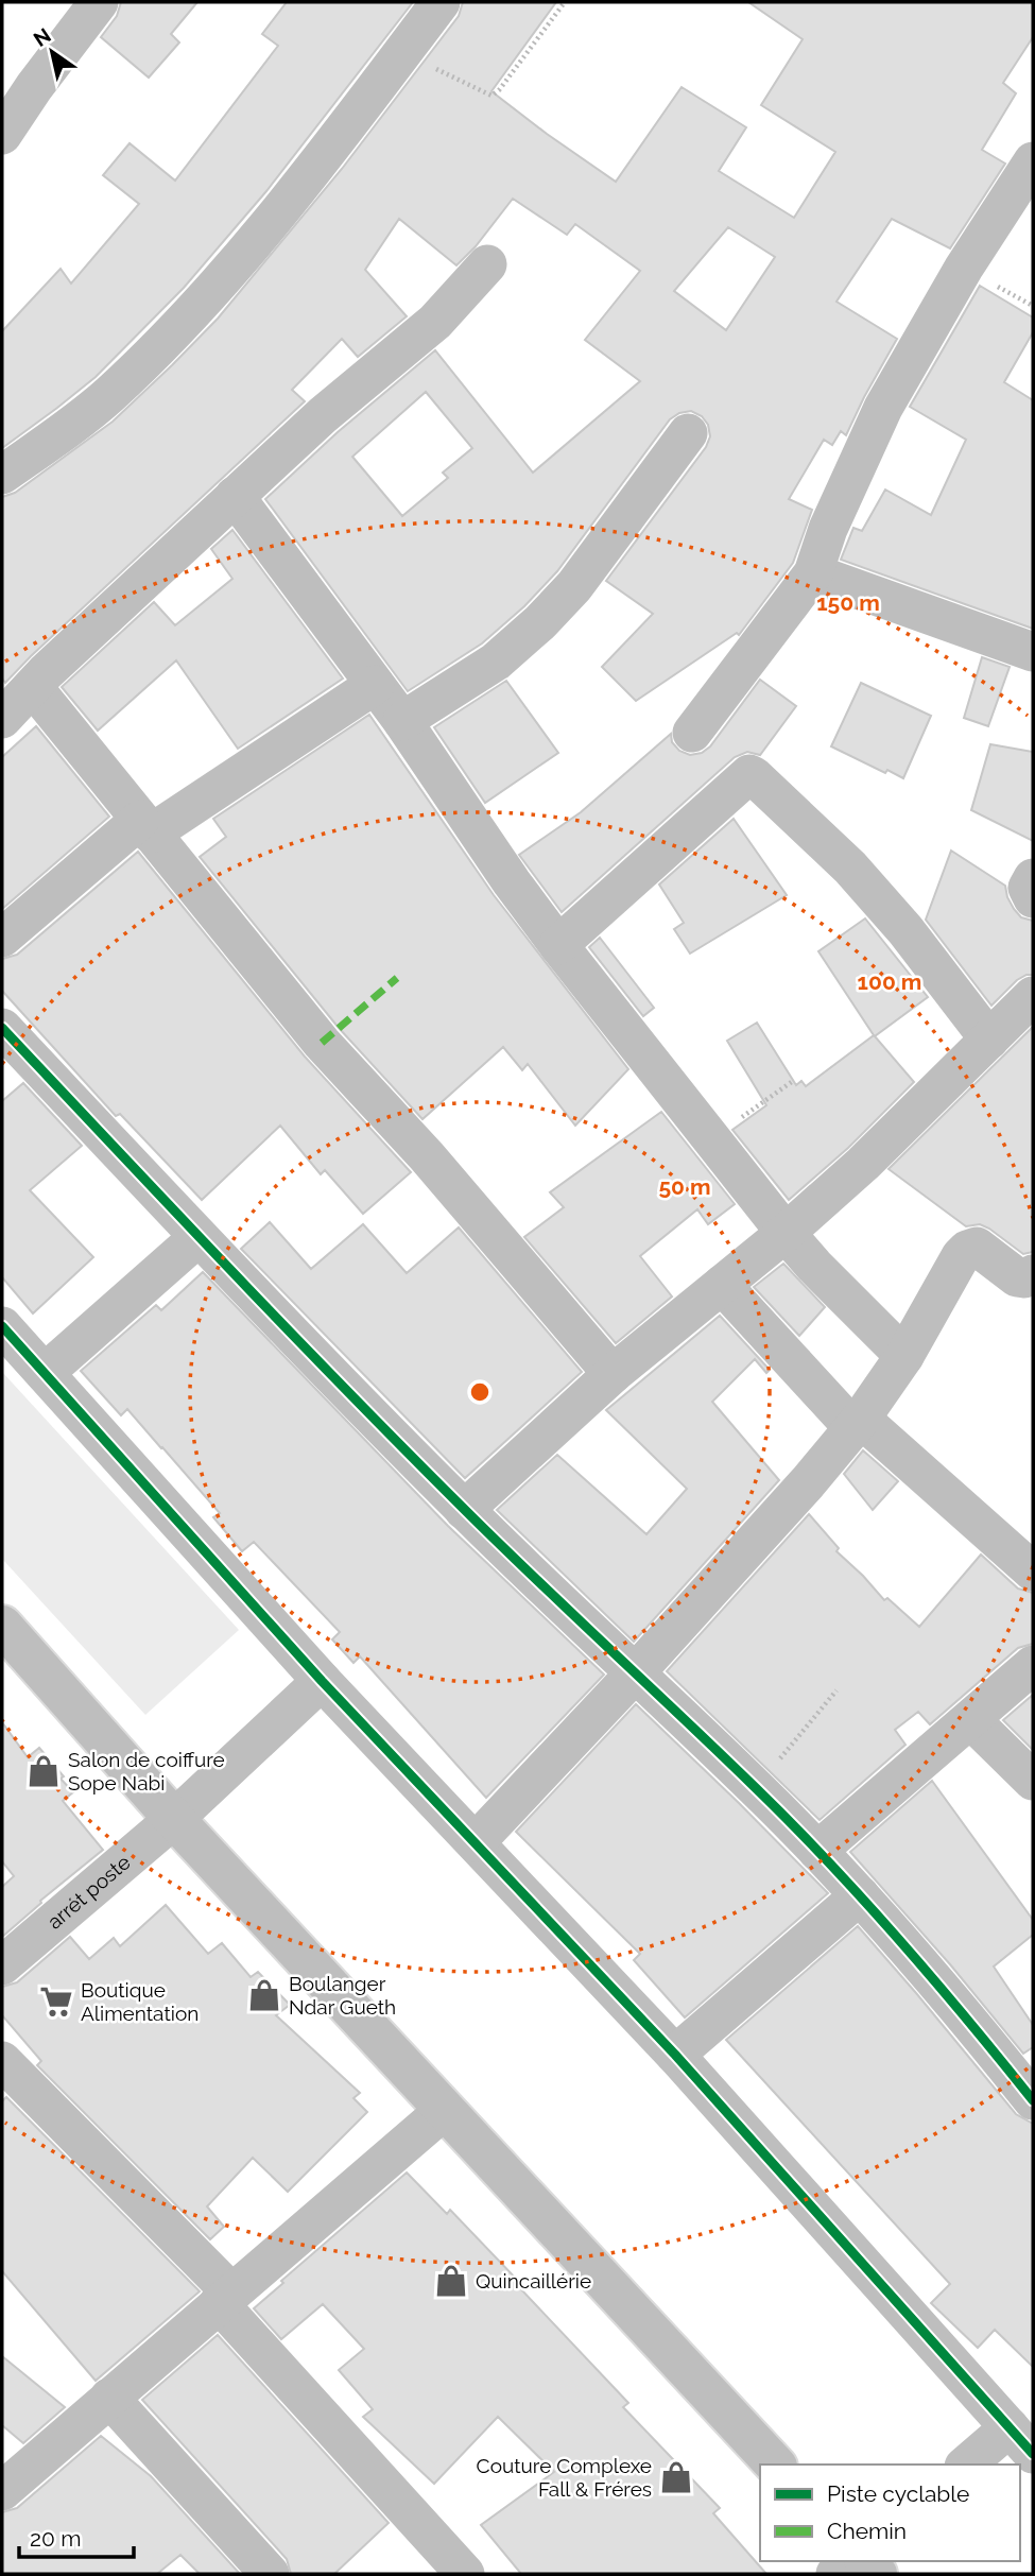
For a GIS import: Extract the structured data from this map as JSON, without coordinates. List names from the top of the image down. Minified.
{"streets":{"street":["arrét poste"]},"places":{"shop":["Salon de coiffure Sope Nabi","Boulanger Ndar Gueth","Quincaillérie","Couture Complexe Fall & Fréres"],"supermarket":["Boutique Alimentation"]},"legend":["Piste cyclable","Chemin"],"scale_bar":"20 m","north":"top left","rings":["150 m","100 m","50 m"]}
